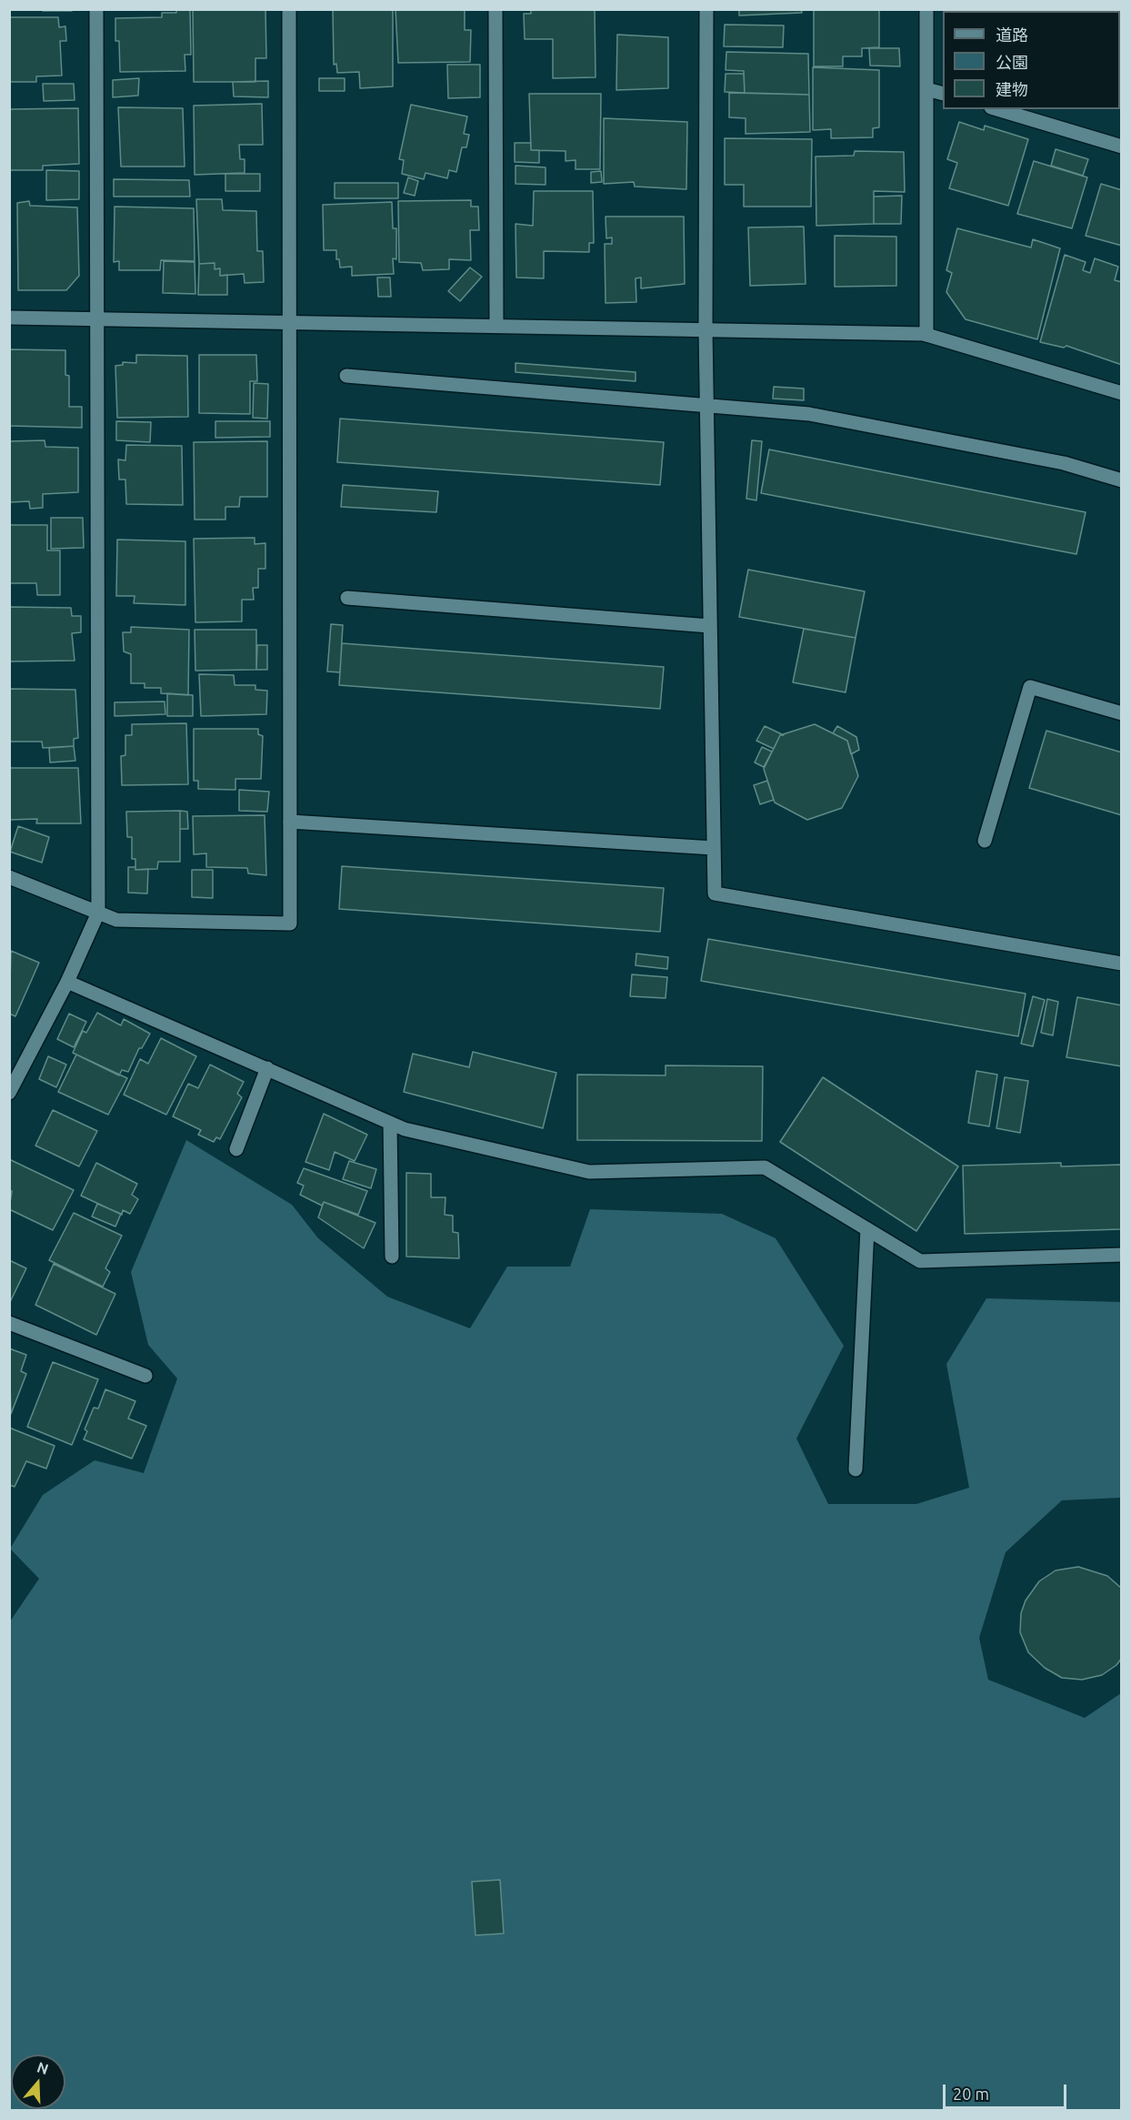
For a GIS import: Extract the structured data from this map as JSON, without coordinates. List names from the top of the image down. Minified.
{"legend":["道路","公園","建物"],"scale_bar":"20 m","north":"top"}
